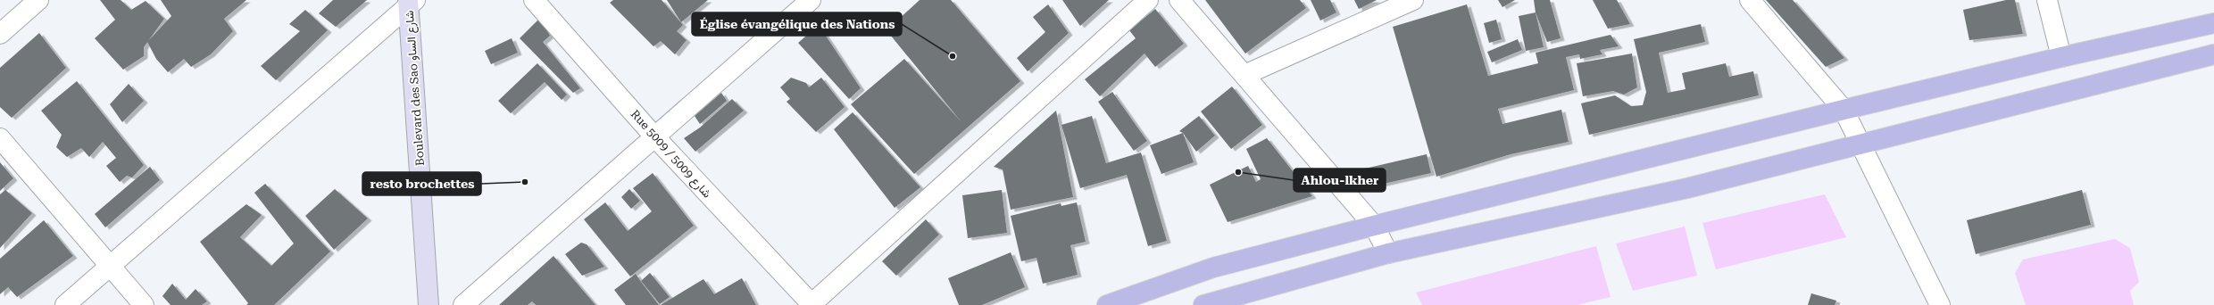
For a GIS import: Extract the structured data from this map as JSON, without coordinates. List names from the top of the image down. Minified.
{"streets":{"street":["Boulevard des Sao شارع الساو","Rue 5009 / شارع 5009"]},"places":["Église évangélique des Nations","Ahlou-lkher","resto brochettes"]}
